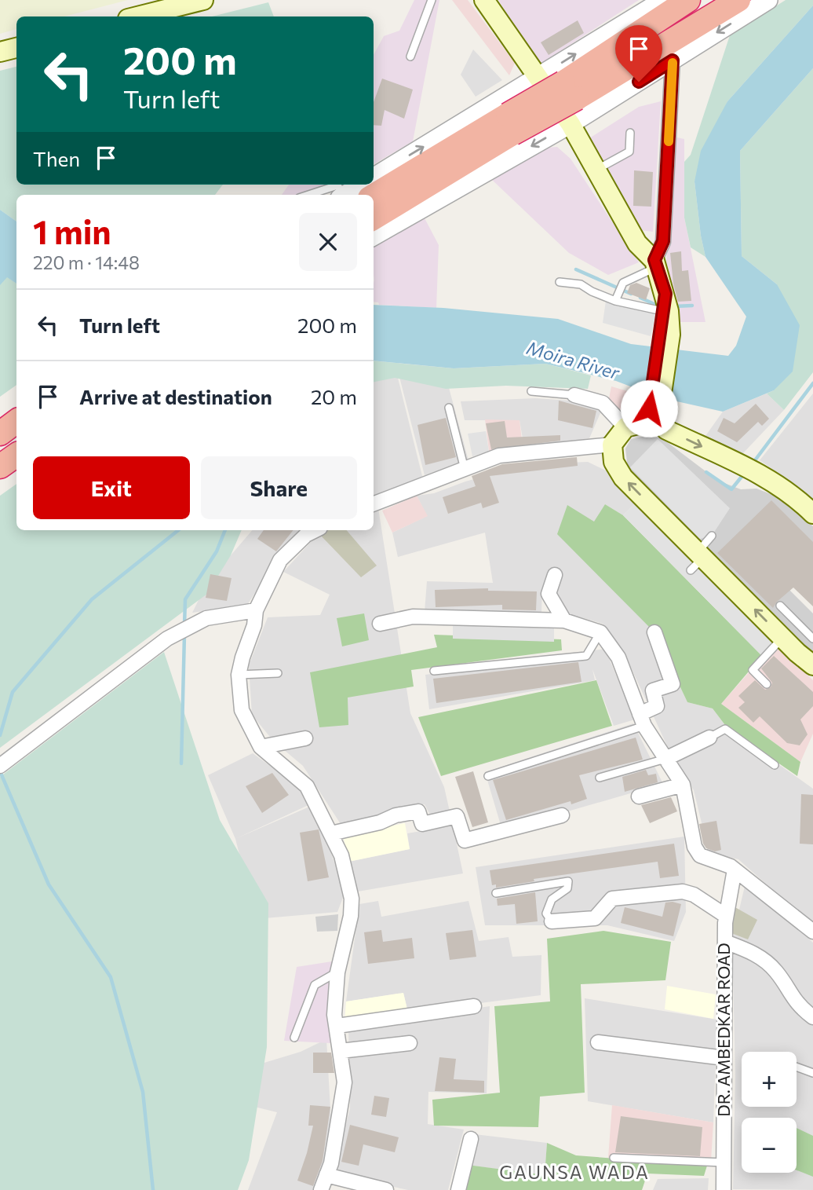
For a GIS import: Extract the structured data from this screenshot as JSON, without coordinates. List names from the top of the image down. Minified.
{"streets":{"street":["DR. AMBEDKAR ROAD"]},"districts":["GAUNSA WADA"],"water":["Moira River"],"page":{"turn":["200 m","Turn left"],"then":"Then","heading":["1 min","220 m · 14:48"],"list":[{"name":"Turn left","value":"200 m"},{"name":"Arrive at destination","value":"20 m"}],"buttons":["Exit","Share"],"map_buttons":["+","−"]}}
